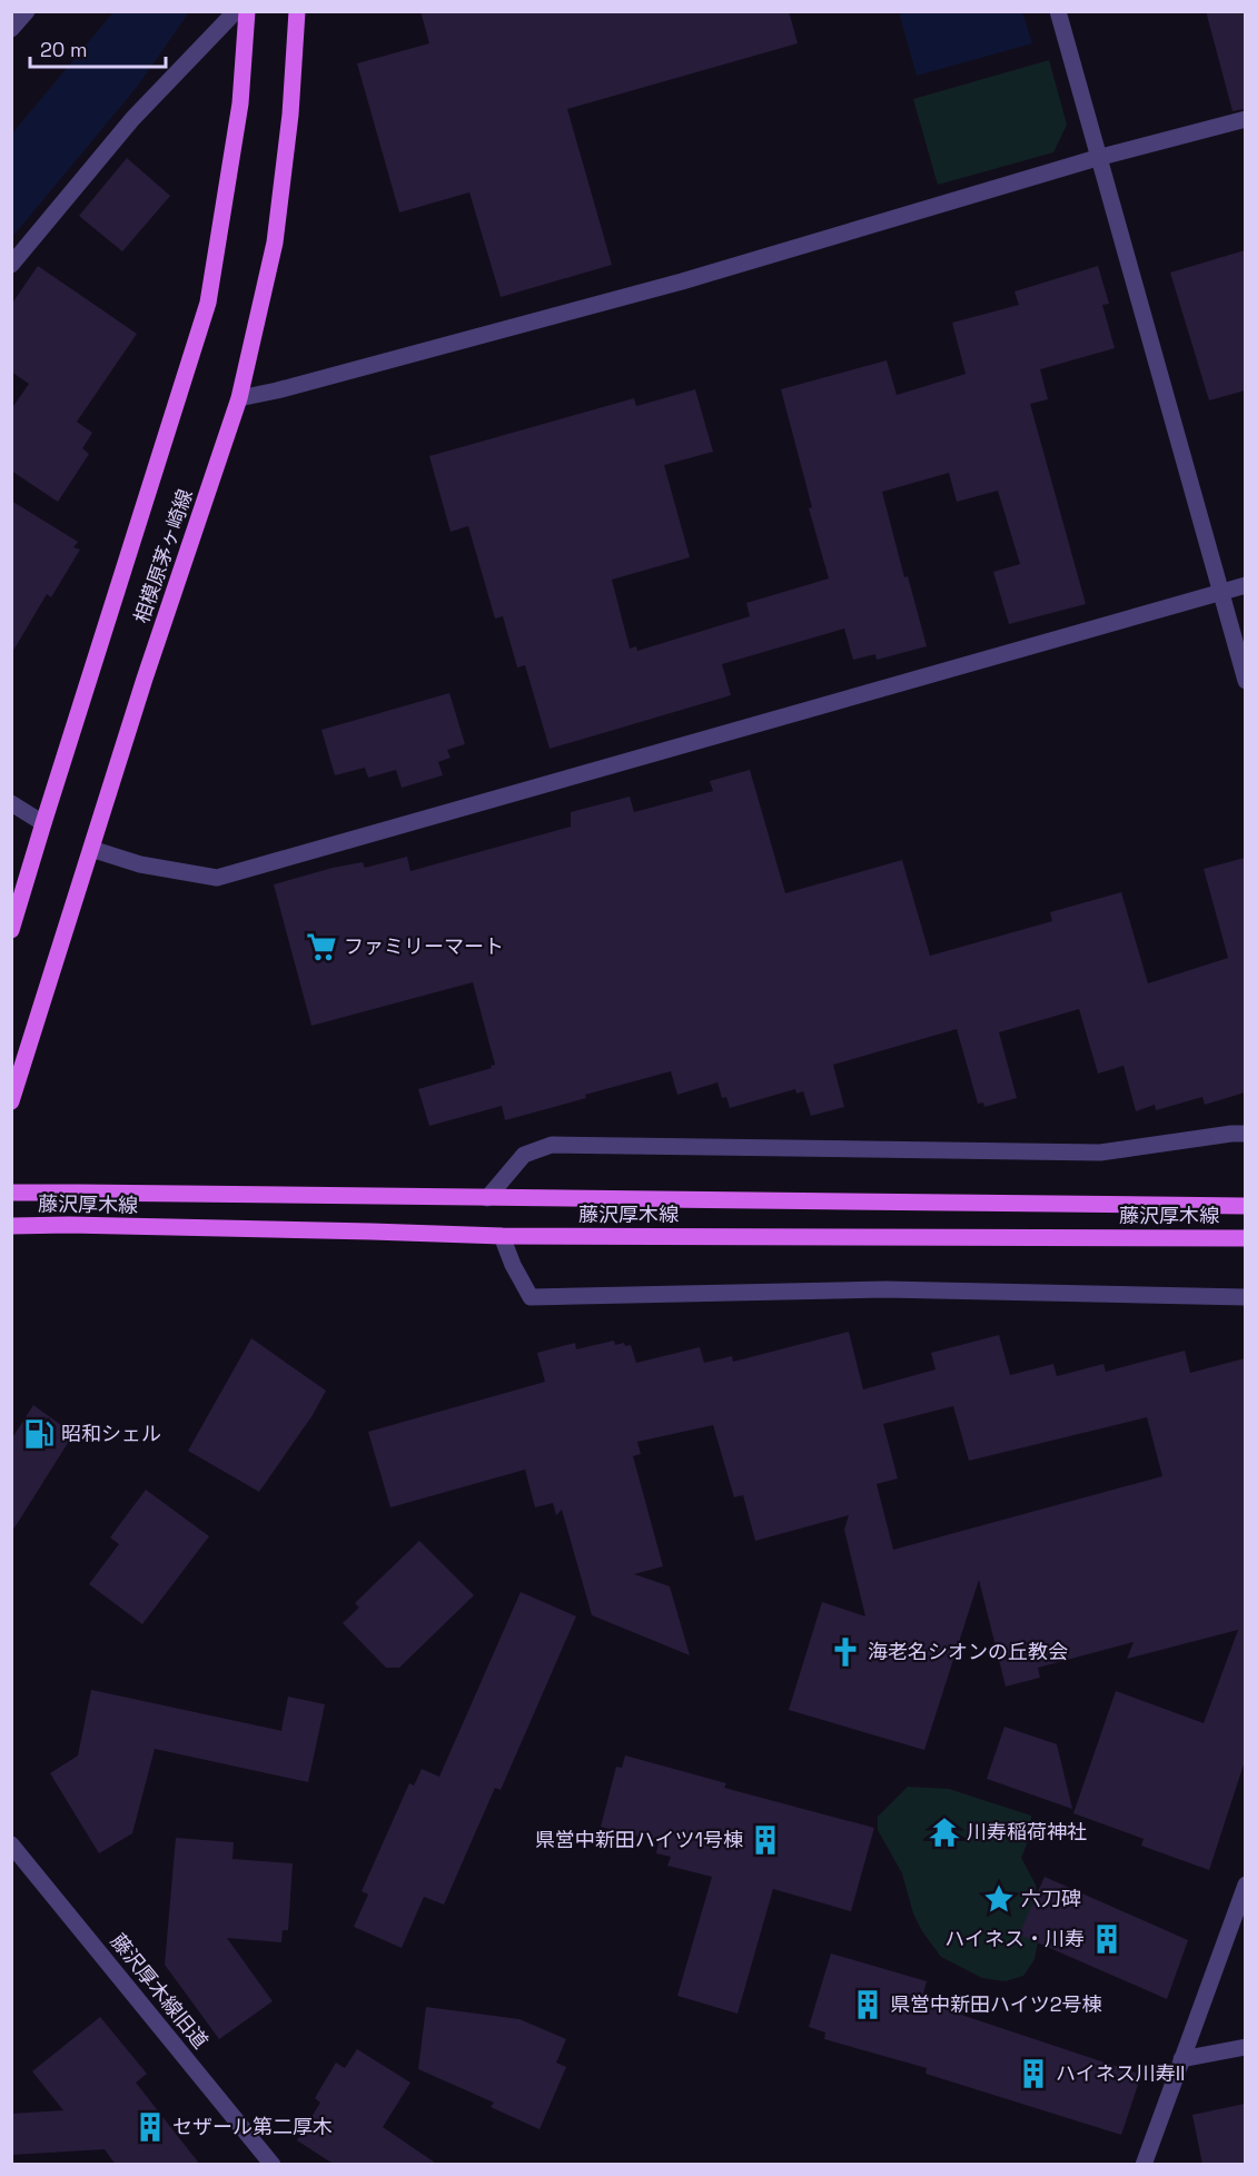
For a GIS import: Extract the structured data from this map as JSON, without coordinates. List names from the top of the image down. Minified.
{"streets":{"main road":["相模原茅ヶ崎線","藤沢厚木線"],"street":["藤沢厚木線旧道"]},"places":{"supermarket":["ファミリーマート"],"fuel station":["昭和シェル"],"church":["海老名シオンの丘教会"],"temple":["川寿稲荷神社"],"building":["県営中新田ハイツ1号棟","ハイネス・川寿","県営中新田ハイツ2号棟","ハイネス川寿II","セザール第二厚木"],"place":["六刀碑"]},"scale_bar":"20 m"}
